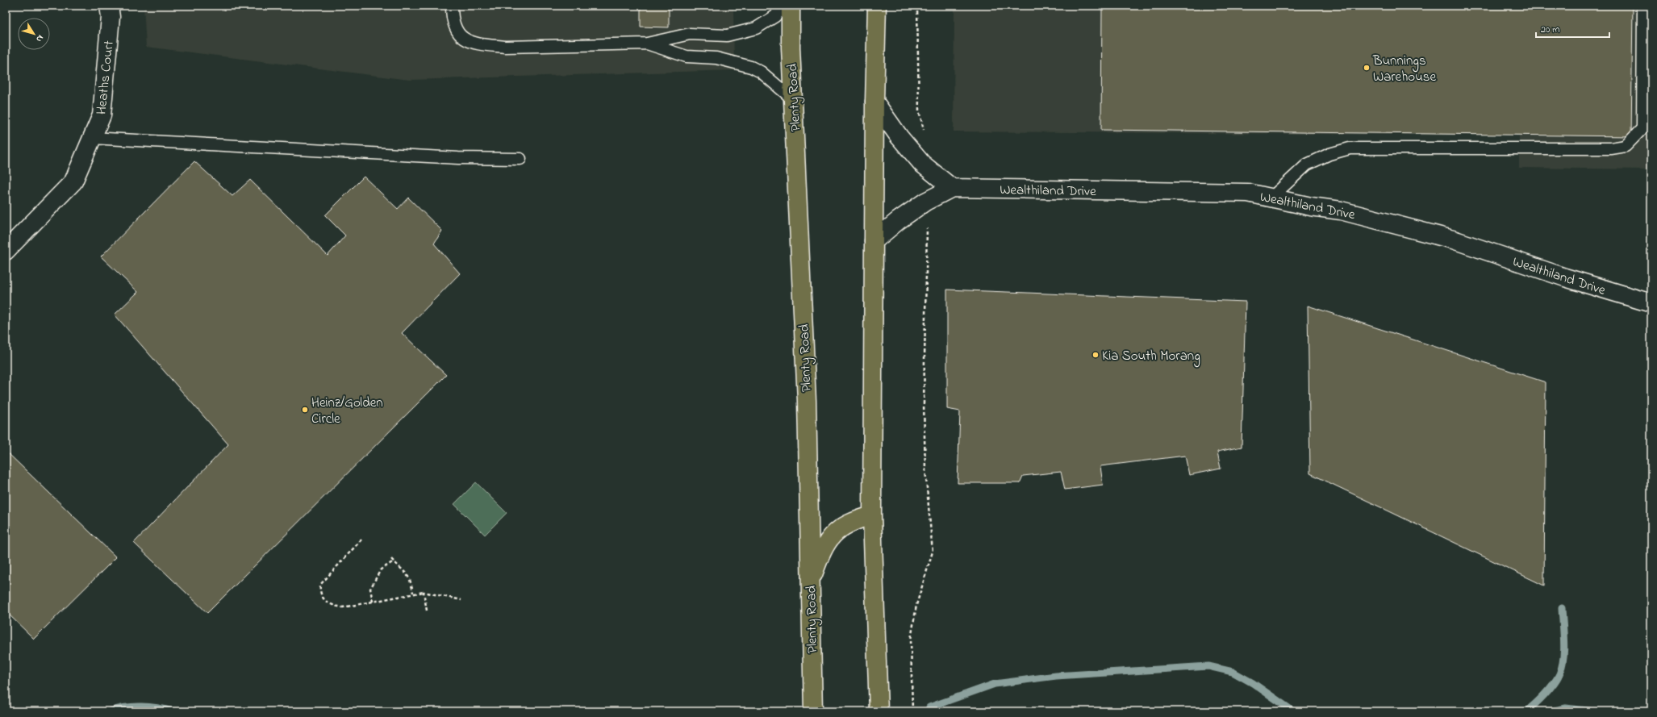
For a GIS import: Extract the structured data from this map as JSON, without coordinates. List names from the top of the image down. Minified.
{"streets":{"highway":["Plenty Road"],"street":["Heaths Court","Wealthiland Drive"]},"places":["Bunnings Warehouse","Kia South Morang","Heinz/Golden Circle"],"scale_bar":"20 m","north":"bottom right"}
